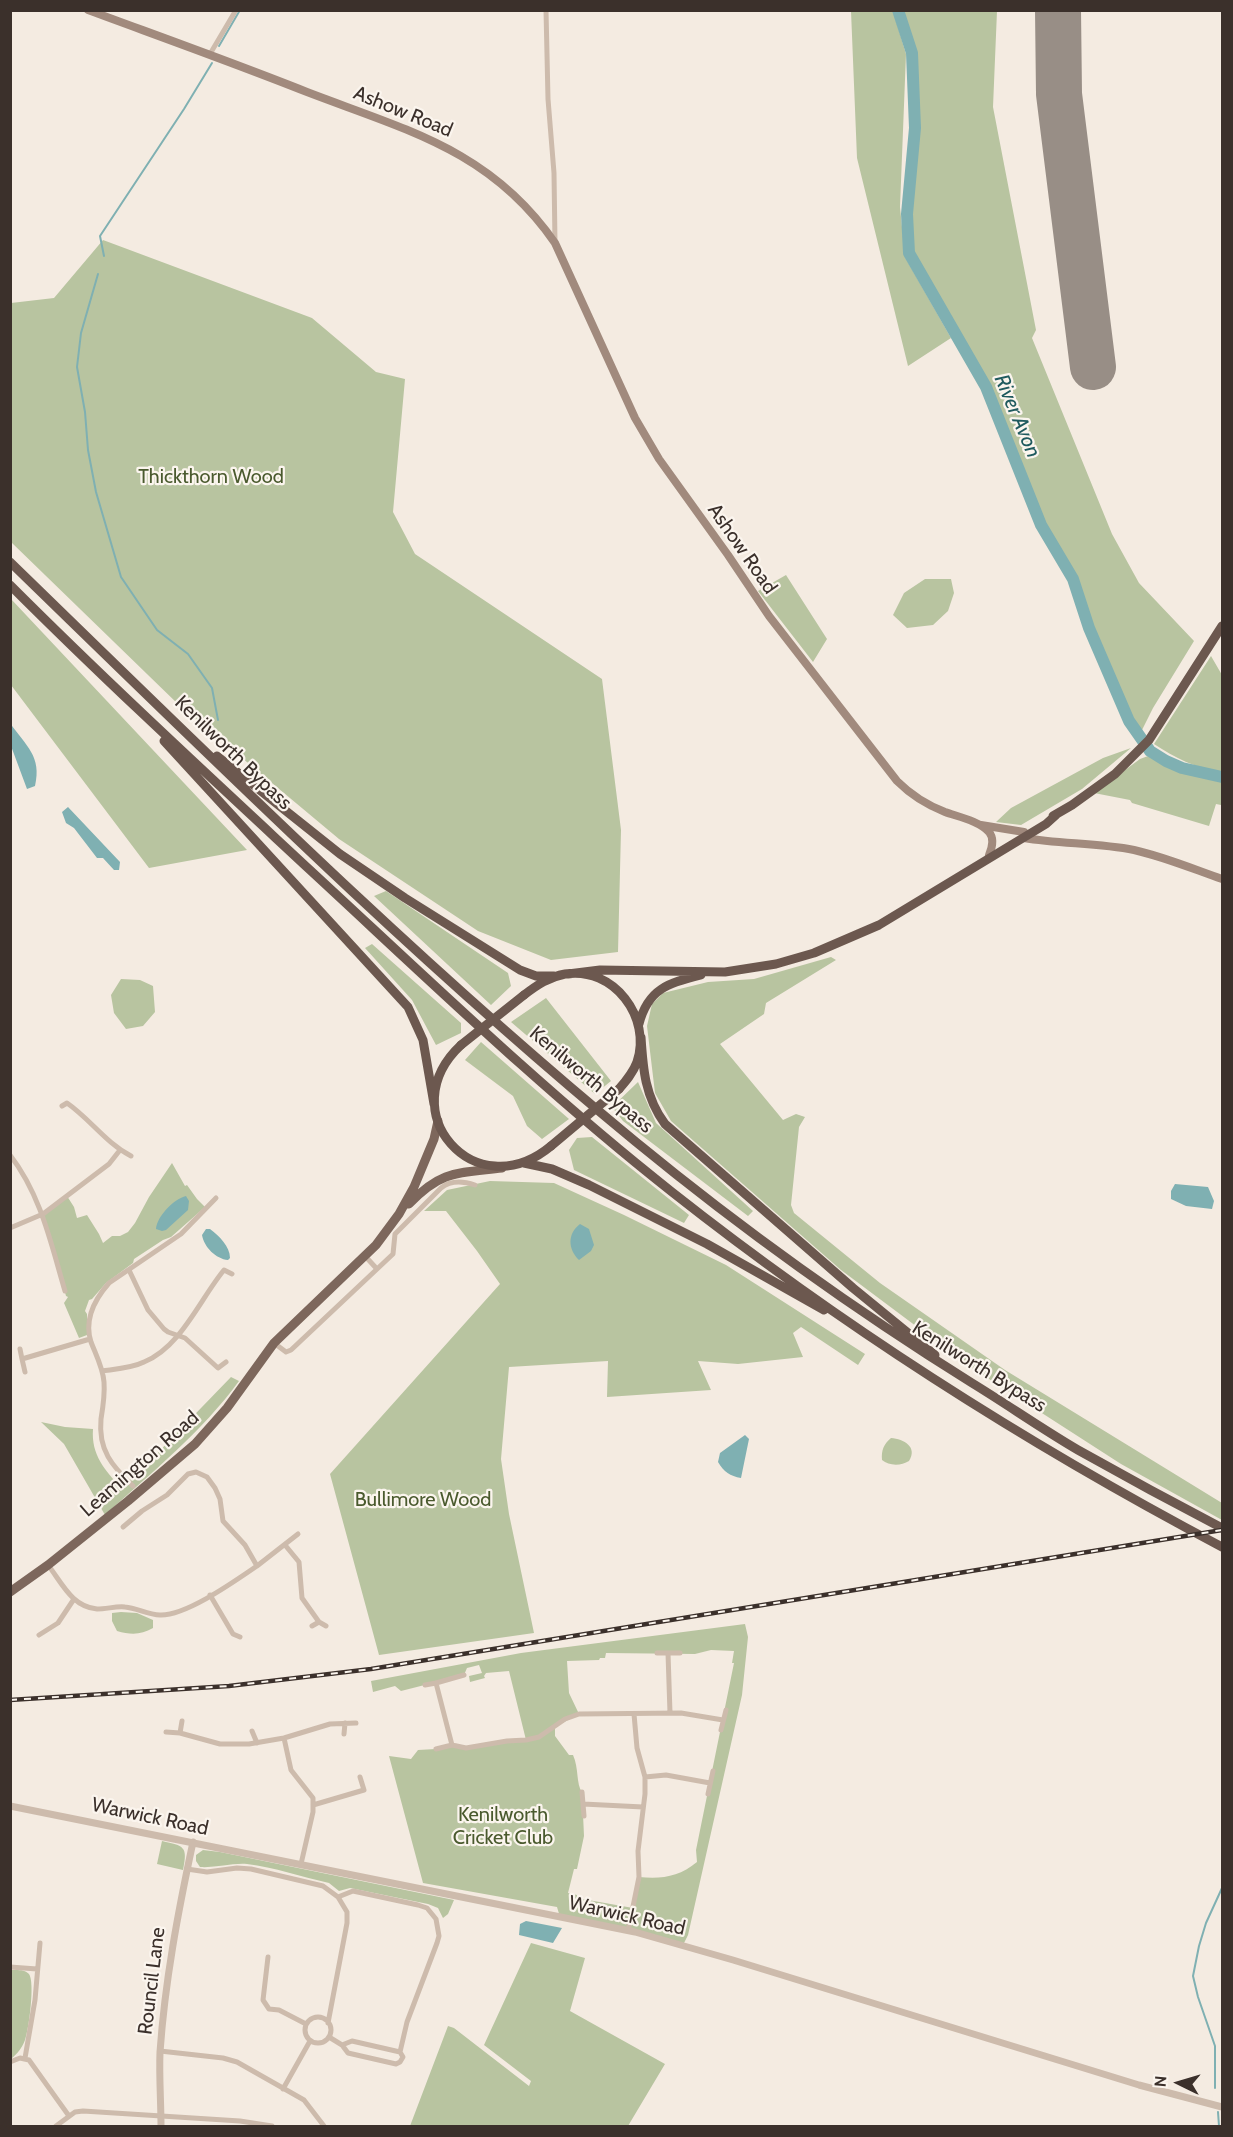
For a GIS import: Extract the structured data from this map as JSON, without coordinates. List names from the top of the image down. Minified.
{"streets":{"highway":["Kenilworth Bypass"],"main road":["Ashow Road","Leamington Road"],"street":["Warwick Road","Rouncil Lane"]},"crossings":[["Warwick Road","Rouncil Lane"]],"water":["River Avon"],"parks":["Thickthorn Wood","Bullimore Wood","Kenilworth Cricket Club"],"north":"left"}
